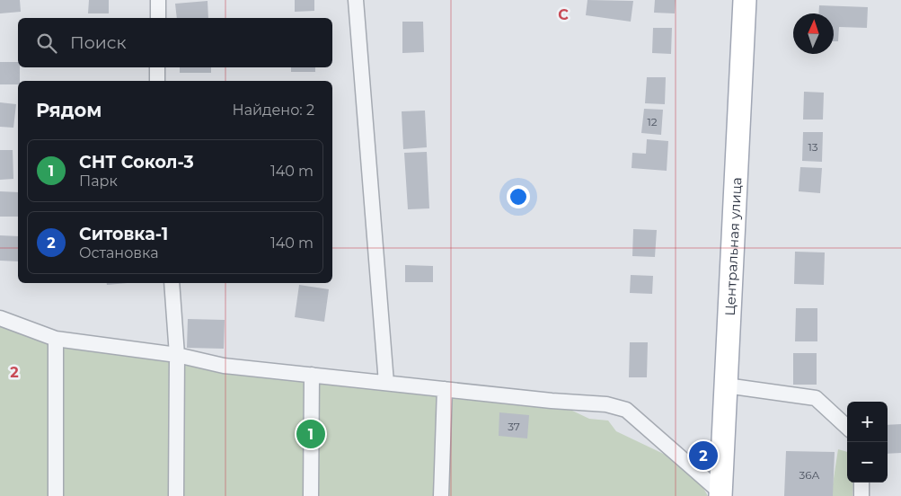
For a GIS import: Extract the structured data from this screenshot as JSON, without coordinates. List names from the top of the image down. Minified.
{"streets":{"main road":["Центральная улица"]},"house_numbers":["12","13","37","36А"],"north":"top","page":{"search":"Поиск","heading":["Рядом","Найдено: 2"],"list":[{"mark":"1","name":"СНТ Сокол-3","note":"Парк","value":"140 m"},{"mark":"2","name":"Ситовка-1","note":"Остановка","value":"140 m"}],"map_buttons":["+","−"],"pins":["1","2"]},"grid":{"columns":["C"],"rows":["2"]}}
